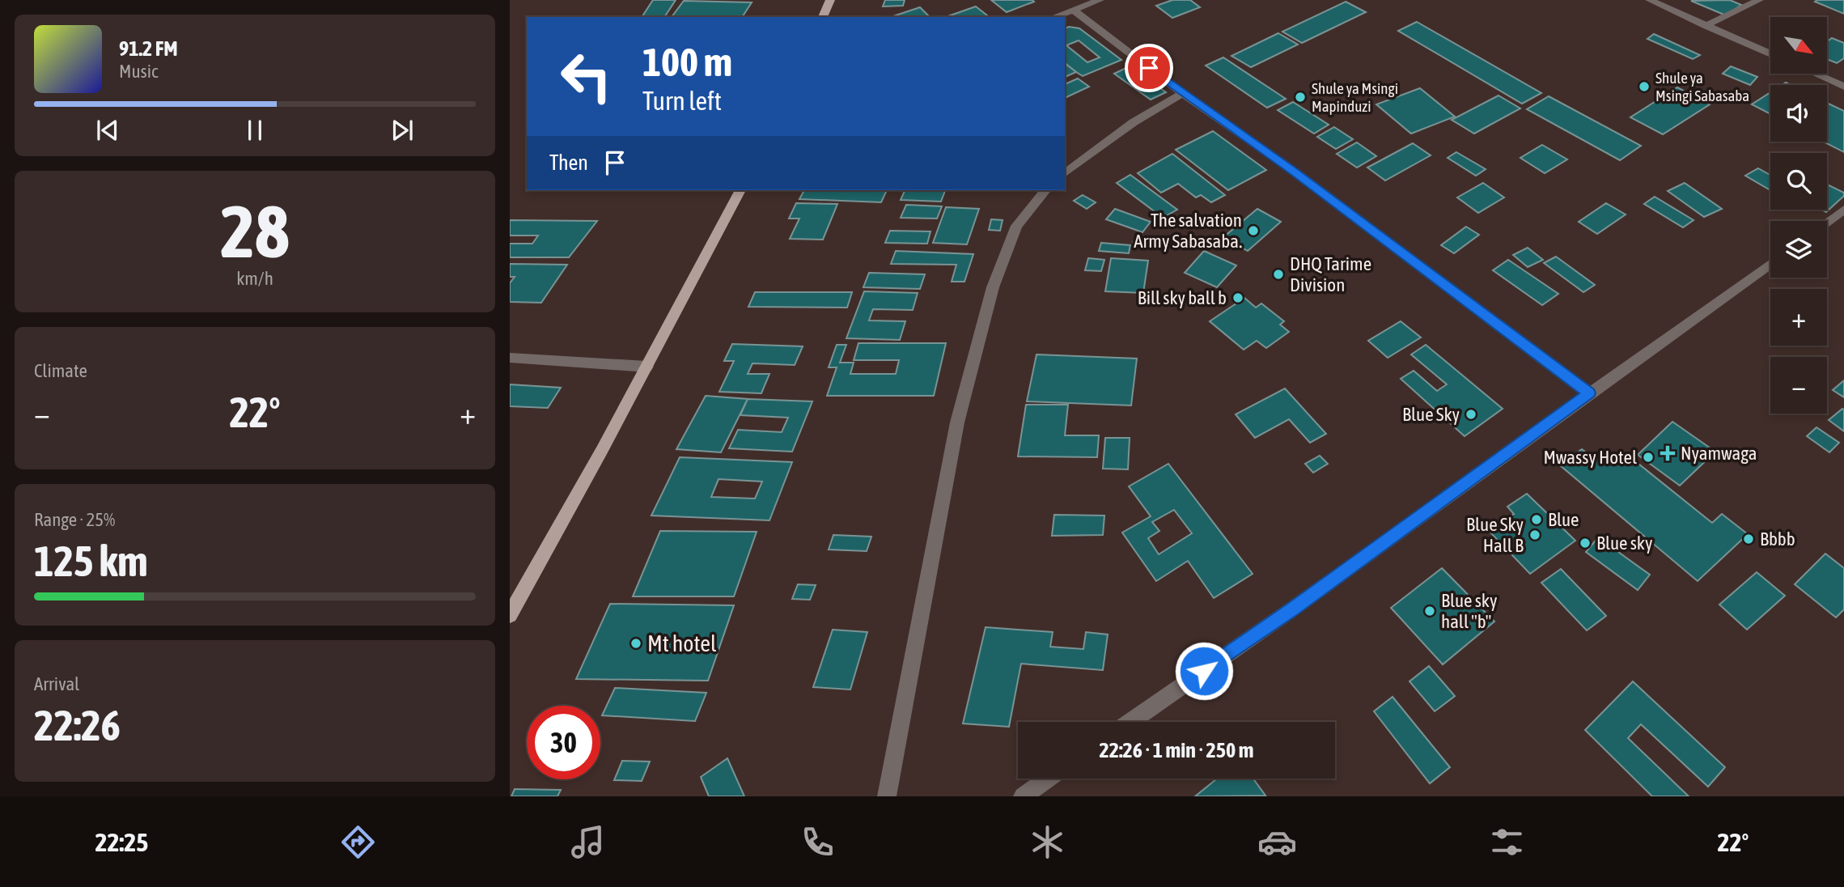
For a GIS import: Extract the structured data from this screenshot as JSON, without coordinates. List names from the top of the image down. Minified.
{"places":{"other":["Shule ya Msingi Sabasaba","Shule ya Msingi Mapinduzi","The salvation Army Sabasaba.","DHQ Tarime Division","Bill sky ball b","Blue Sky","Mwassy Hotel","Blue","Blue Sky Hall B","Bbbb","Blue sky","Blue sky hall \"b\"","Mt hotel"],"health":["Nyamwaga"]},"north":"bottom right","page":{"map_buttons":["+","−"],"turn":["100 m","Turn left"],"song":["91.2 FM","Music"],"then":"Then","tile":[["28","km/h"],"Climate",["Range · 25%","125 km"],["Arrival","22:26"]],"heat":["−","22°","+"],"limit":"30","trip":"22:26 · 1 min · 250 m","tabs":["22:25","22°"]}}
